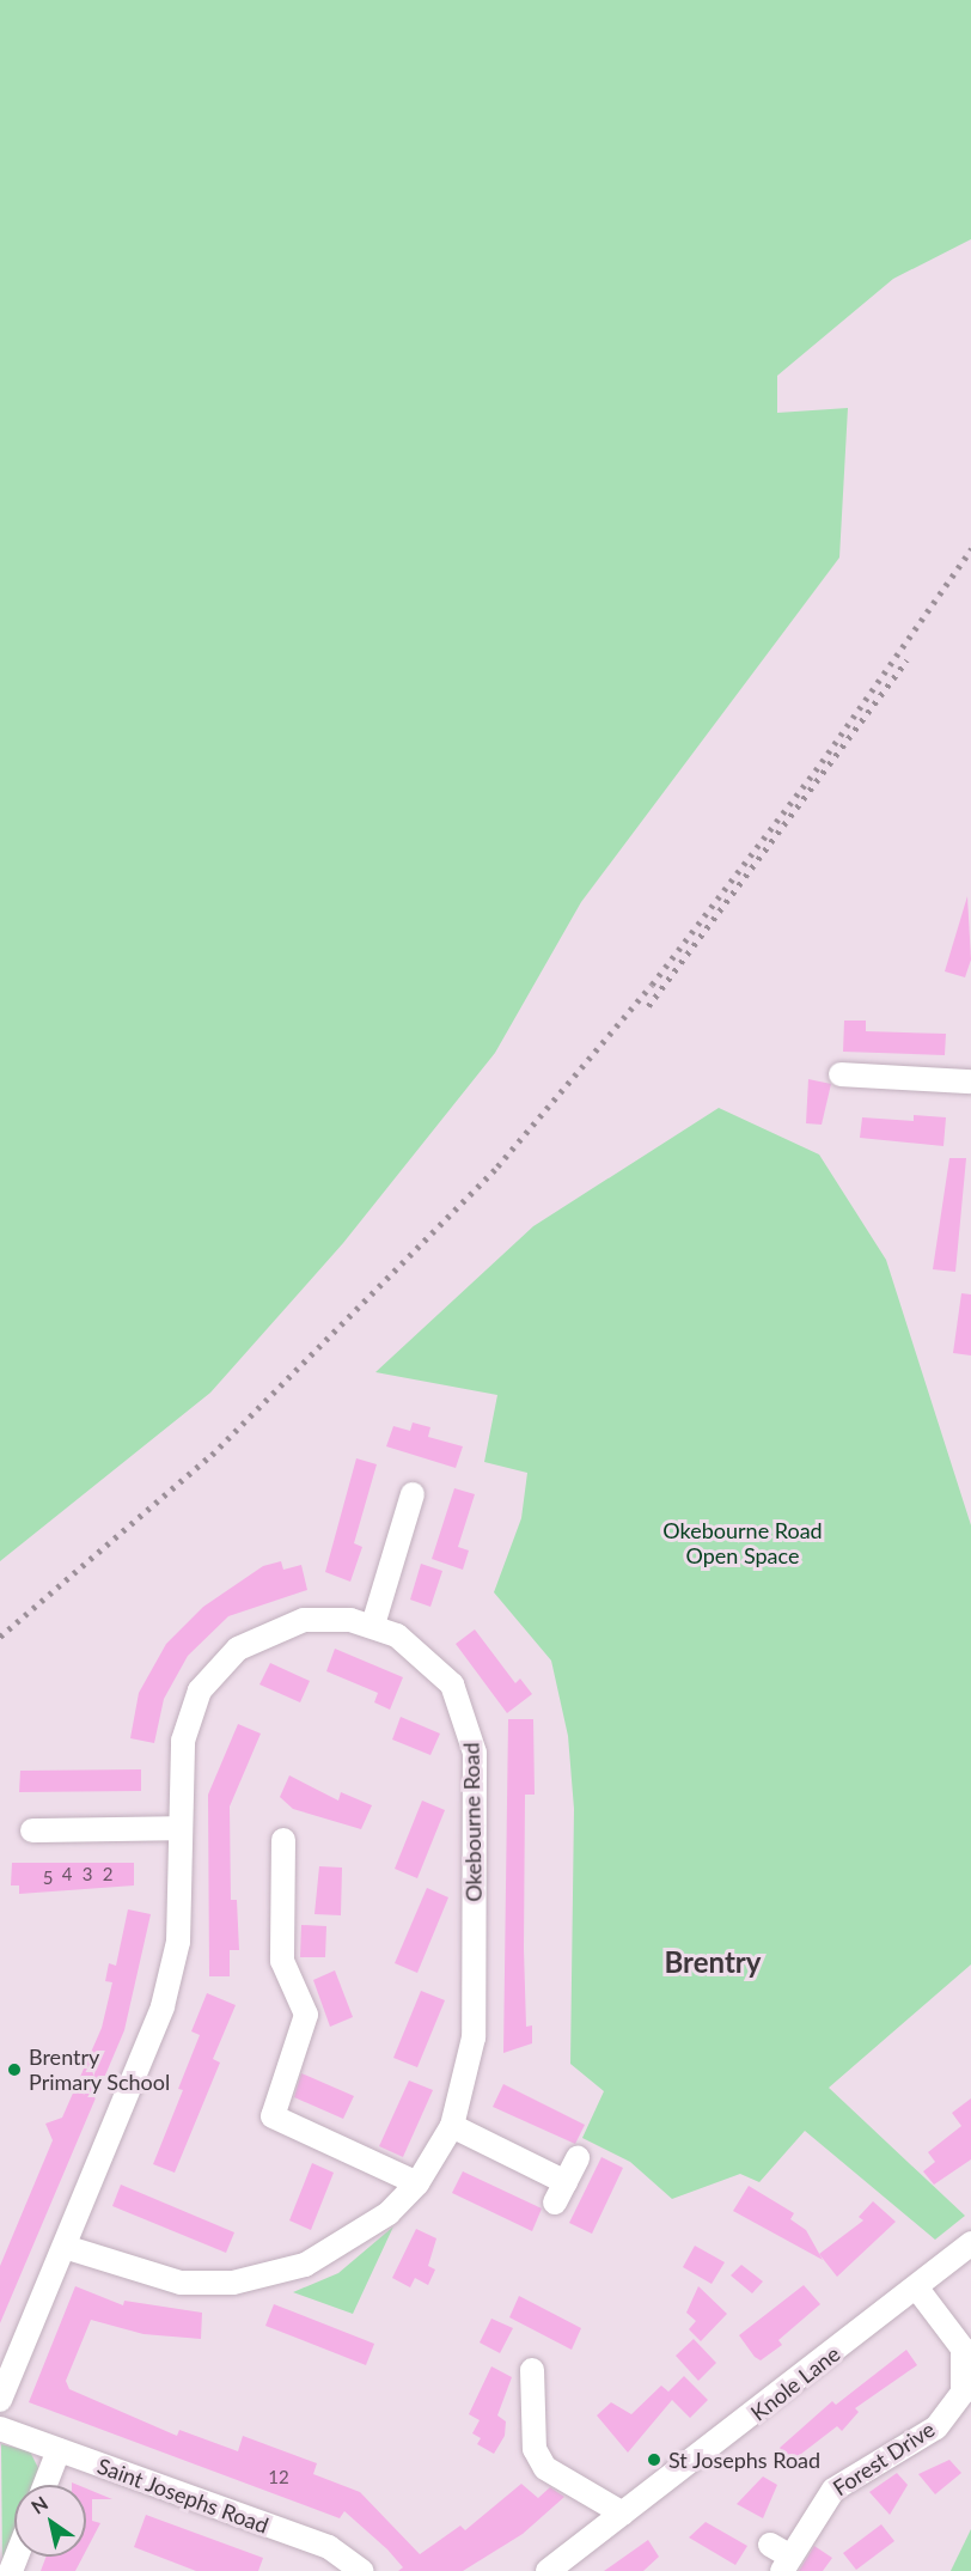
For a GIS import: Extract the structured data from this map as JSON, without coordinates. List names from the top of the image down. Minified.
{"streets":{"street":["Okebourne Road","Knole Lane","Forest Drive","Saint Josephs Road"]},"crossings":[["Knole Lane","Forest Drive"]],"districts":["Brentry"],"parks":["Okebourne Road Open Space"],"places":["Brentry Primary School","St Josephs Road"],"house_numbers":["4","3","2","5","12"],"north":"top left"}
